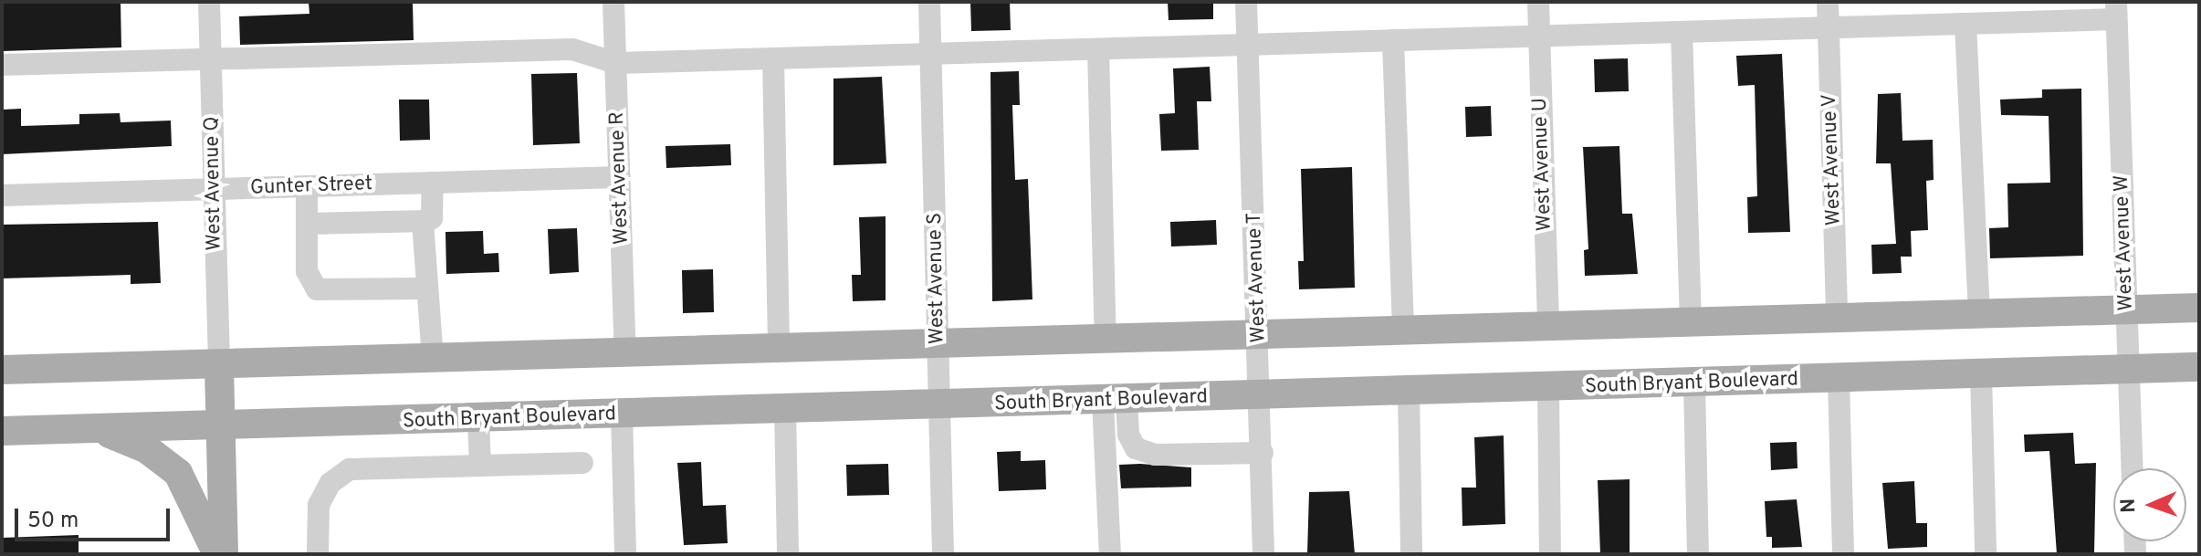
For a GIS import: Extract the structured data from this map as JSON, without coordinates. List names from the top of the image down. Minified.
{"streets":{"main road":["South Bryant Boulevard"],"street":["West Avenue V","West Avenue U","West Avenue R","West Avenue Q","Gunter Street","West Avenue W","West Avenue T","West Avenue S"]},"crossings":[["West Avenue R","Gunter Street"],["West Avenue Q","Gunter Street"],["West Avenue W","South Bryant Boulevard"],["West Avenue T","South Bryant Boulevard"],["West Avenue S","South Bryant Boulevard"]],"scale_bar":"50 m","north":"left"}
